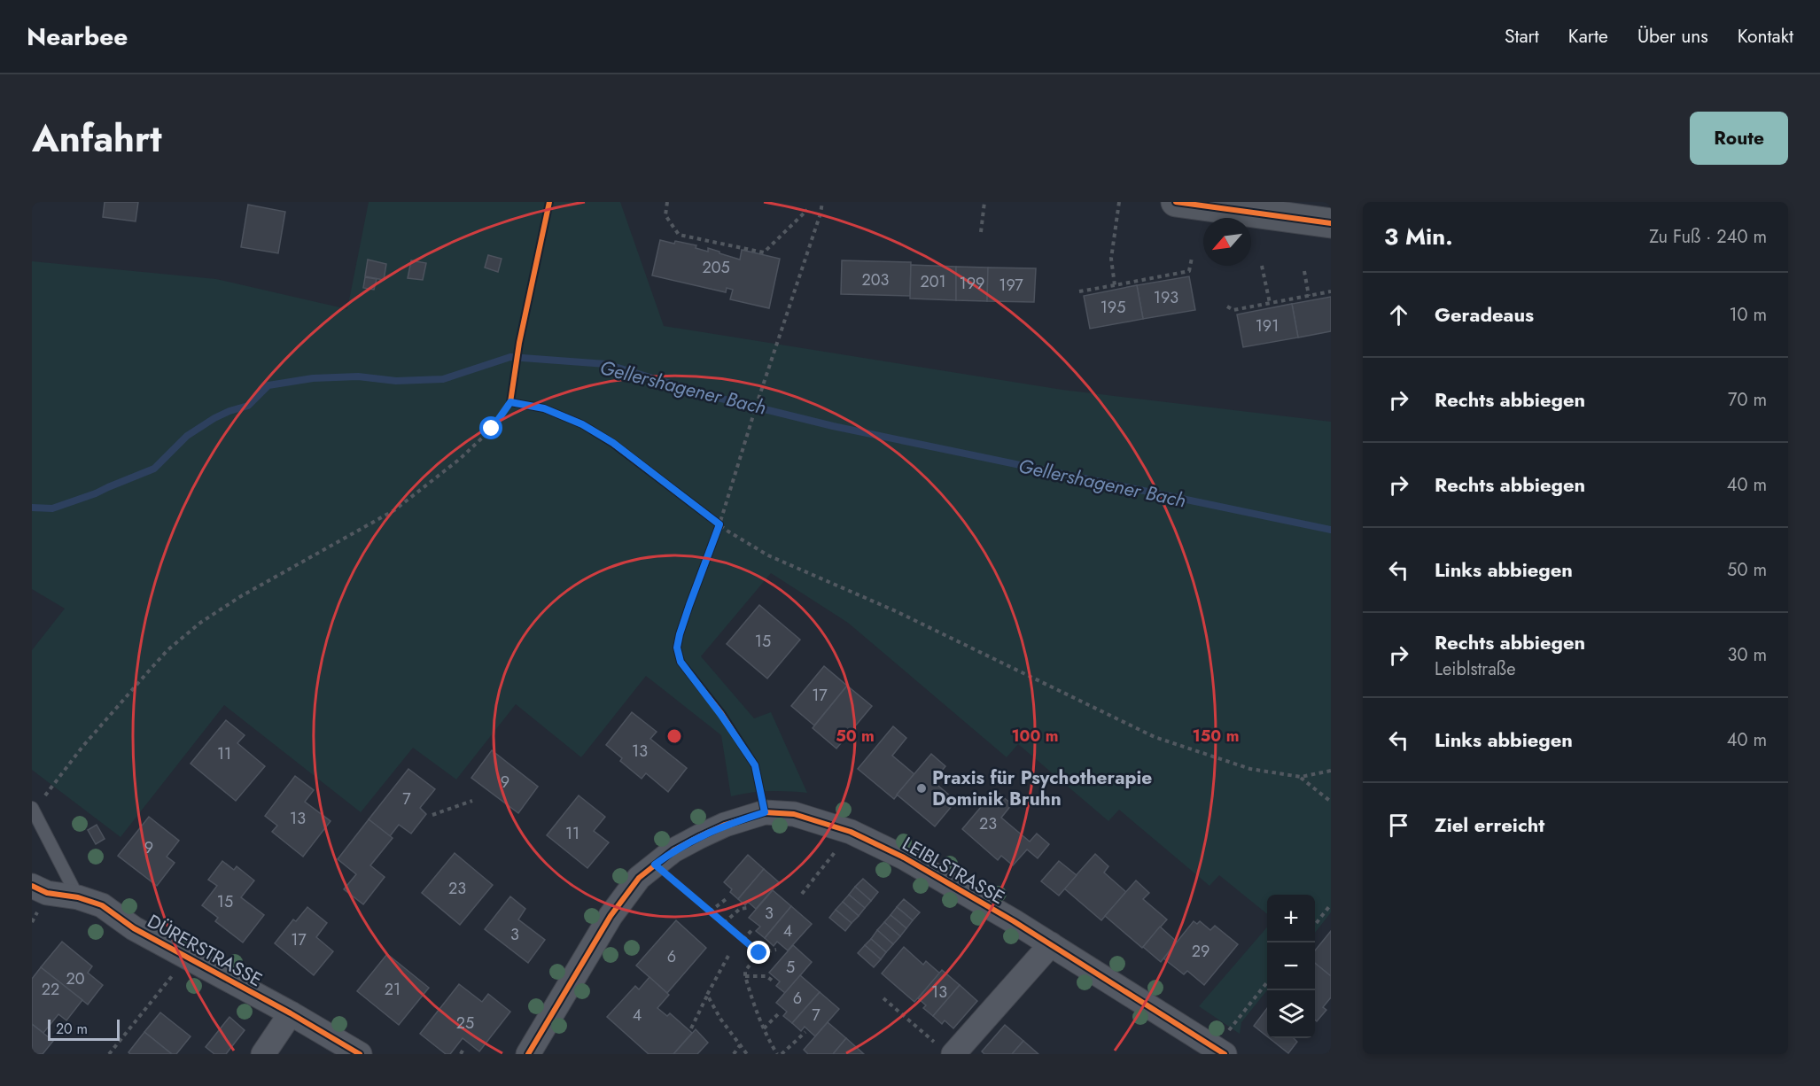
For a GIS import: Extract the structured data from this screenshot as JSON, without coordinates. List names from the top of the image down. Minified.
{"streets":{"street":["LEIBLSTRASSE","DÜRERSTRASSE"]},"water":["Gellershagener Bach"],"places":["Praxis für Psychotherapie Dominik Bruhn"],"house_numbers":["205","203","201","199","197","193","195","191","15","17","13","11","9","7","13","23","11","9","23","15","3","4","3","17","29","6","5","20","22","21","13","6","4","7","25"],"scale_bar":"20 m","north":"bottom left","page":{"header":"Nearbee","nav":["Start","Karte","Über uns","Kontakt"],"title":"Anfahrt","buttons":"Route","heading":["3 Min.","Zu Fuß · 240 m"],"list":[["Geradeaus","10 m"],["Rechts abbiegen","70 m"],["Rechts abbiegen","40 m"],["Links abbiegen","50 m"],["Rechts abbiegen","Leiblstraße","30 m"],["Links abbiegen","40 m"],"Ziel erreicht"],"map_buttons":["+","−"],"scale":"20 m"},"rings":["50 m","100 m","150 m"]}
